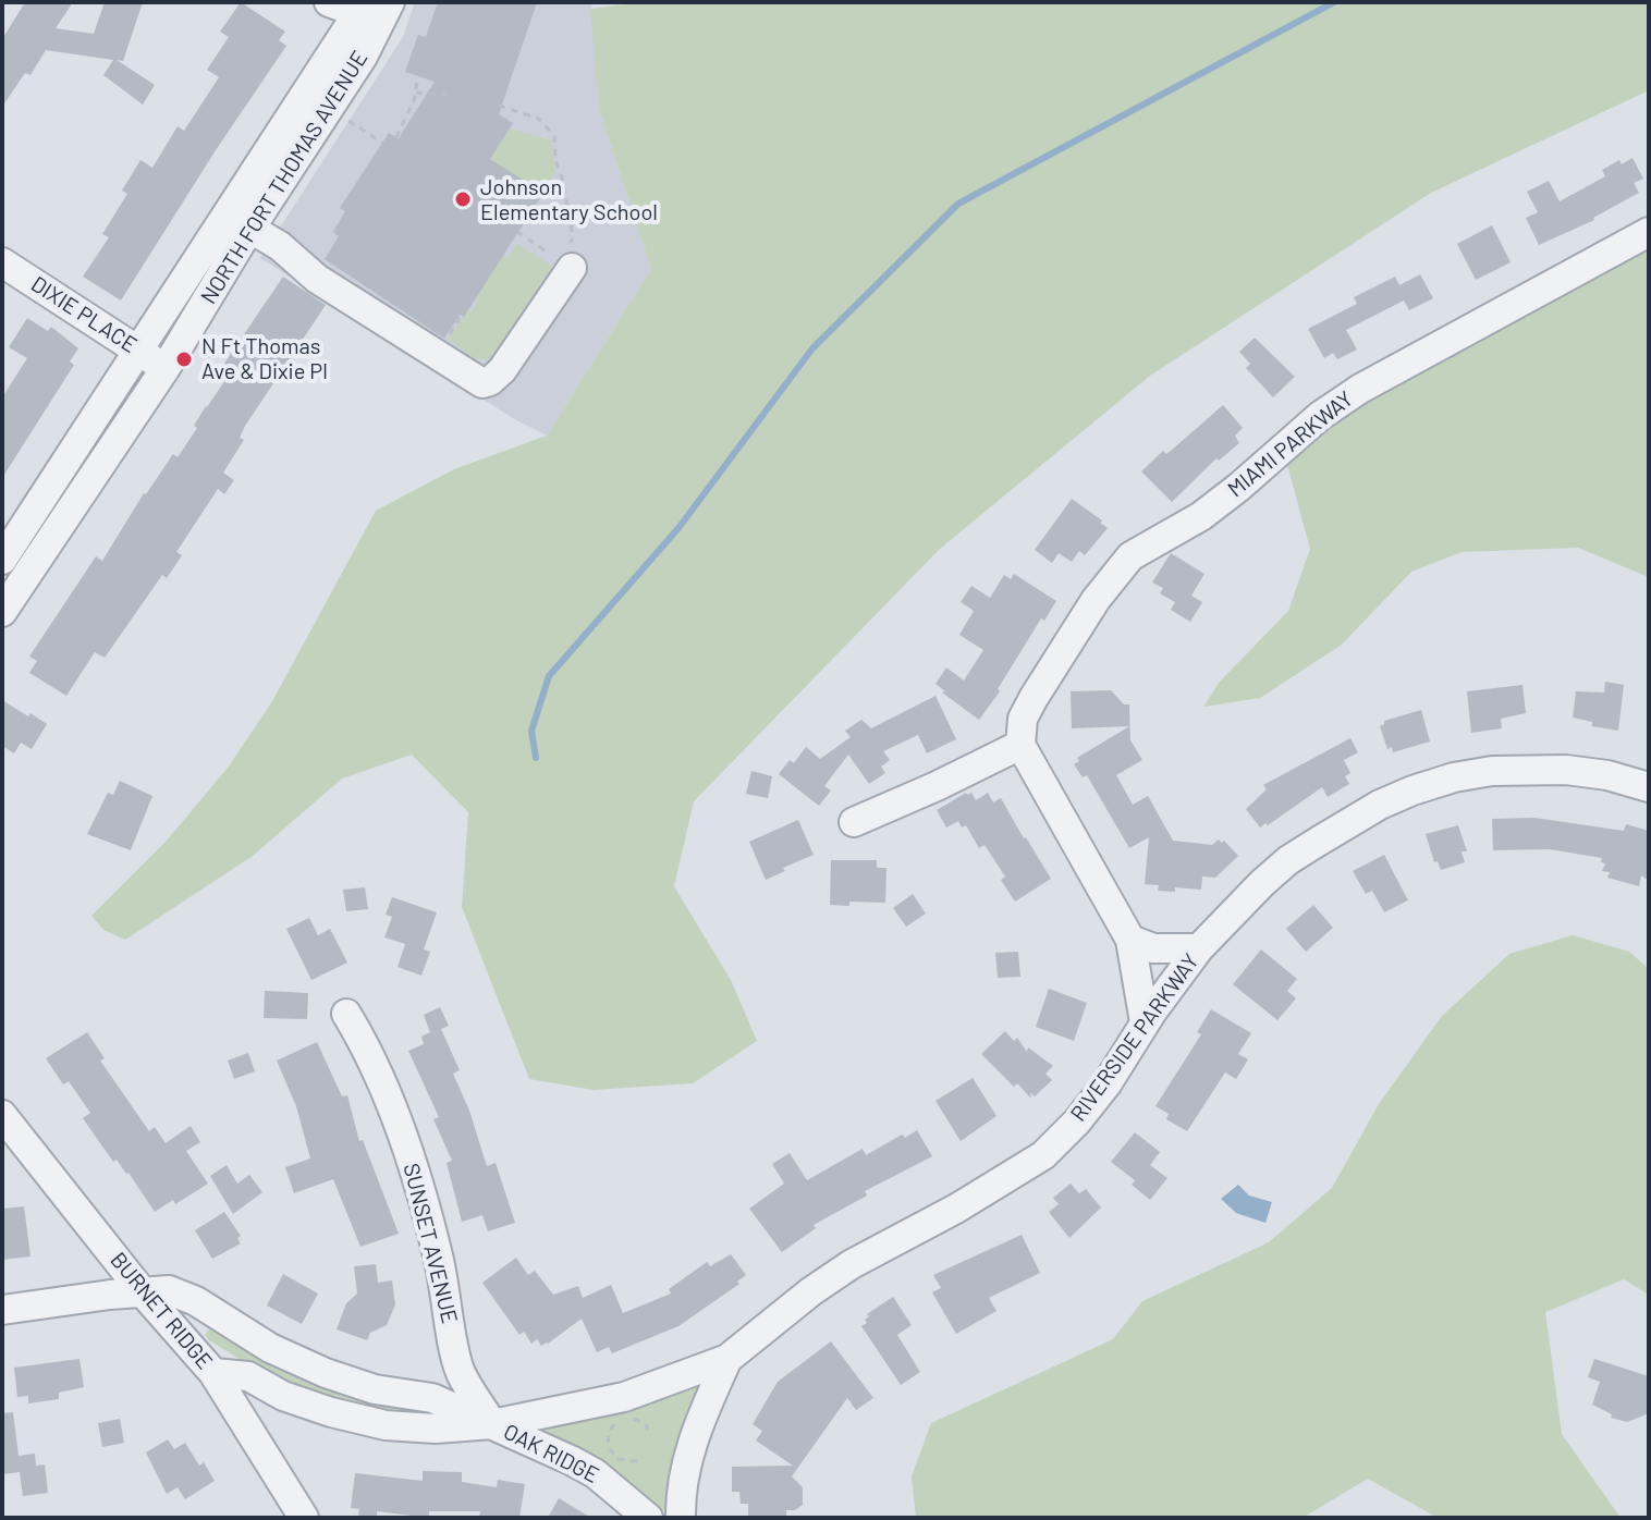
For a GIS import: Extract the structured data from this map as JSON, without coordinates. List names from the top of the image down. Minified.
{"streets":{"street":["NORTH FORT THOMAS AVENUE","DIXIE PLACE","MIAMI PARKWAY","RIVERSIDE PARKWAY","SUNSET AVENUE","BURNET RIDGE","OAK RIDGE"]},"crossings":[["NORTH FORT THOMAS AVENUE","DIXIE PLACE"],["RIVERSIDE PARKWAY","SUNSET AVENUE"],["RIVERSIDE PARKWAY","BURNET RIDGE"],["RIVERSIDE PARKWAY","OAK RIDGE"],["SUNSET AVENUE","OAK RIDGE"]],"places":["Johnson Elementary School","N Ft Thomas Ave & Dixie Pl"]}
